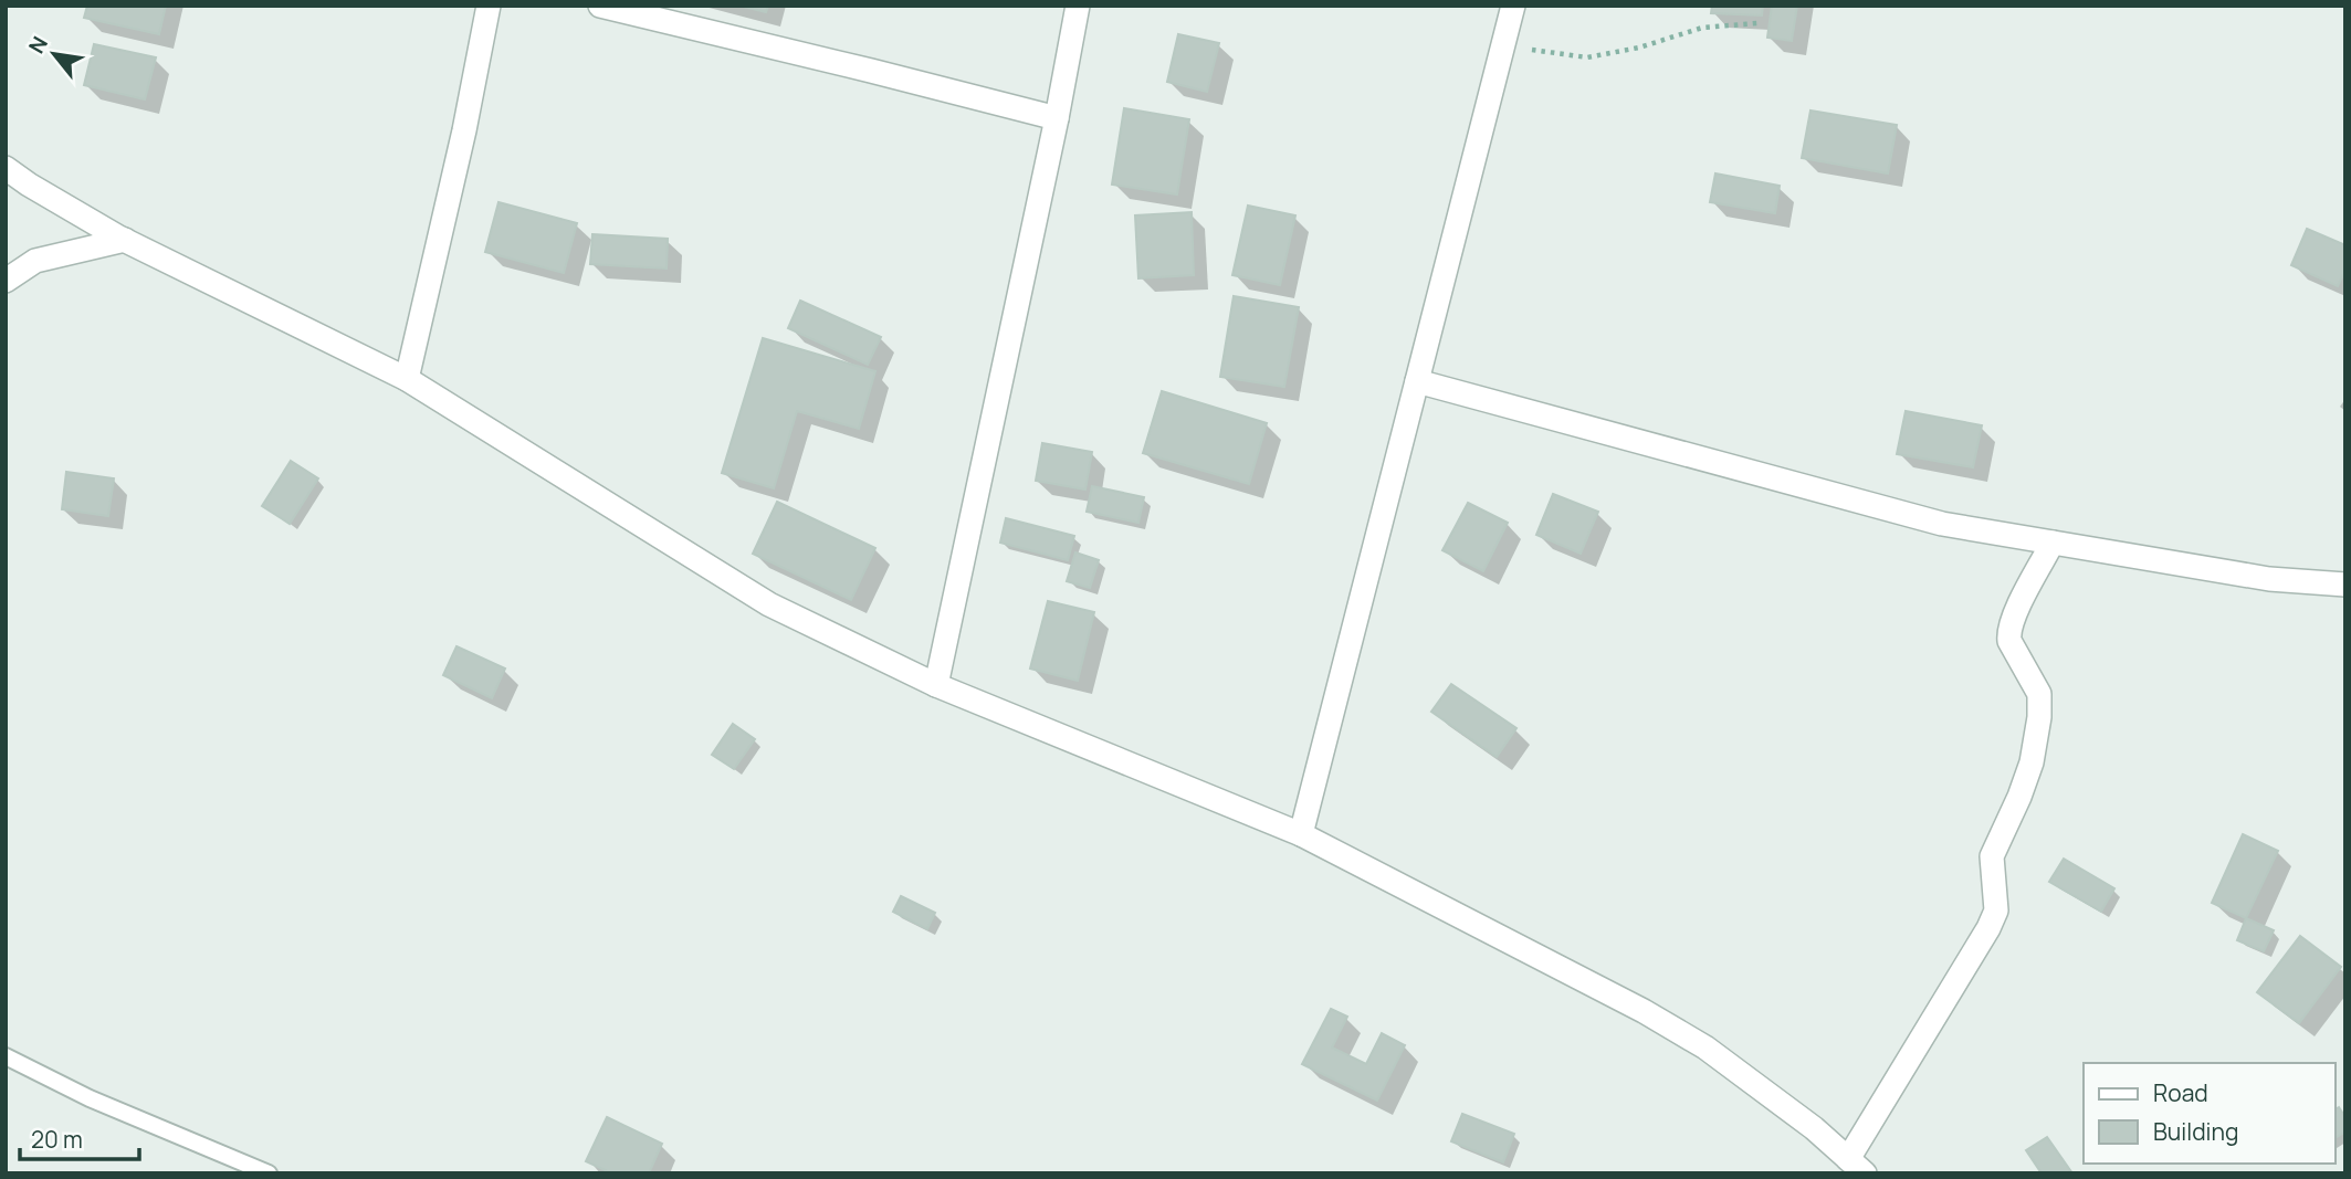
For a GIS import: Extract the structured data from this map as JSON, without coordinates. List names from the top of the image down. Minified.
{"legend":["Road","Building"],"scale_bar":"20 m","north":"top left"}
